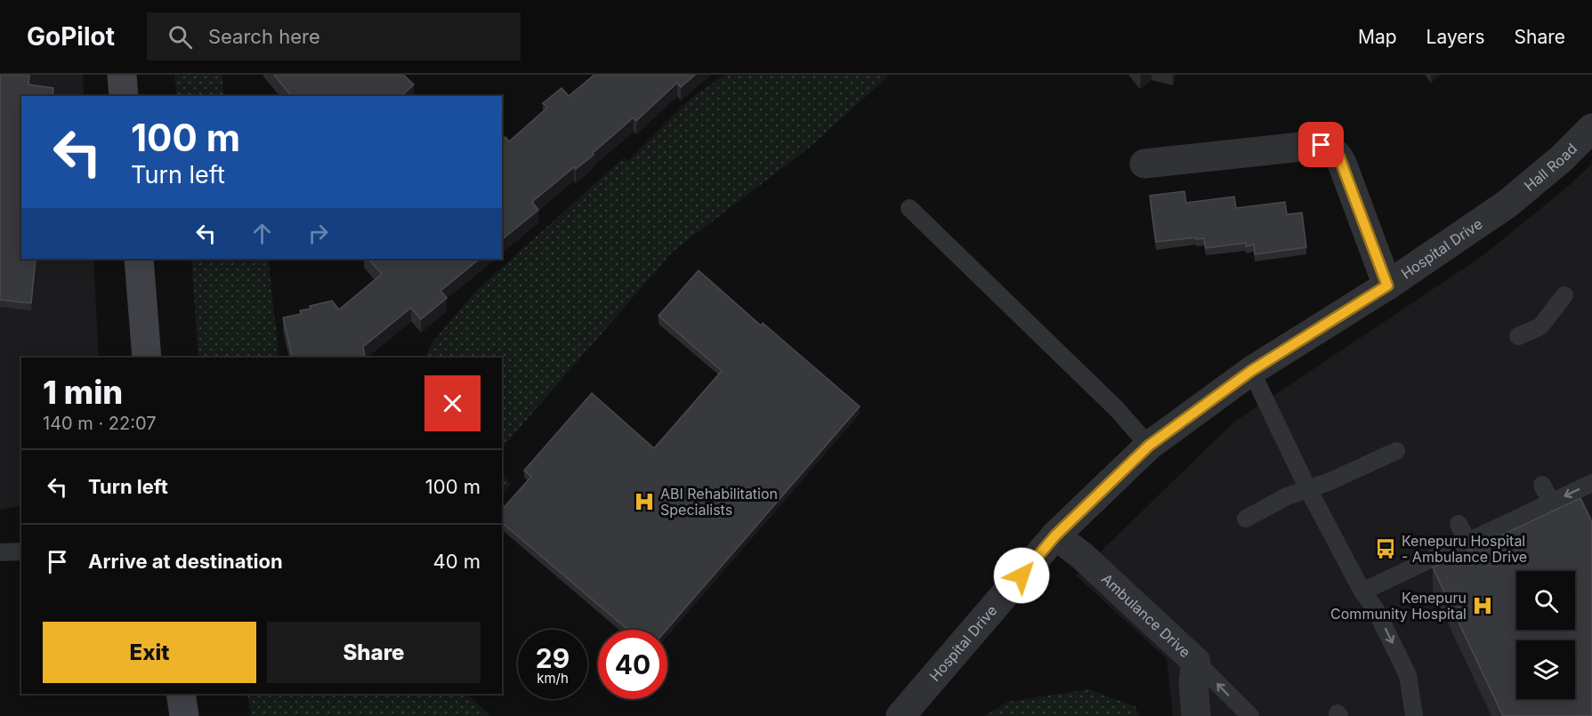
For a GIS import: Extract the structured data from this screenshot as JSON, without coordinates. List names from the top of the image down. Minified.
{"streets":{"street":["Hall Road","Hospital Drive","Ambulance Drive"]},"crossings":[["Hall Road","Hospital Drive"],["Hospital Drive","Ambulance Drive"]],"places":{"hospital":["ABI Rehabilitation Specialists","Kenepuru Community Hospital"],"bus stop":["Kenepuru Hospital - Ambulance Drive"]},"page":{"header":"GoPilot","search":"Search here","nav":["Map","Layers","Share"],"turn":["100 m","Turn left"],"heading":["1 min","140 m · 22:07"],"list":[{"name":"Turn left","value":"100 m"},{"name":"Arrive at destination","value":"40 m"}],"buttons":["Exit","Share"],"speed":"29 km/h","limit":"40"}}
